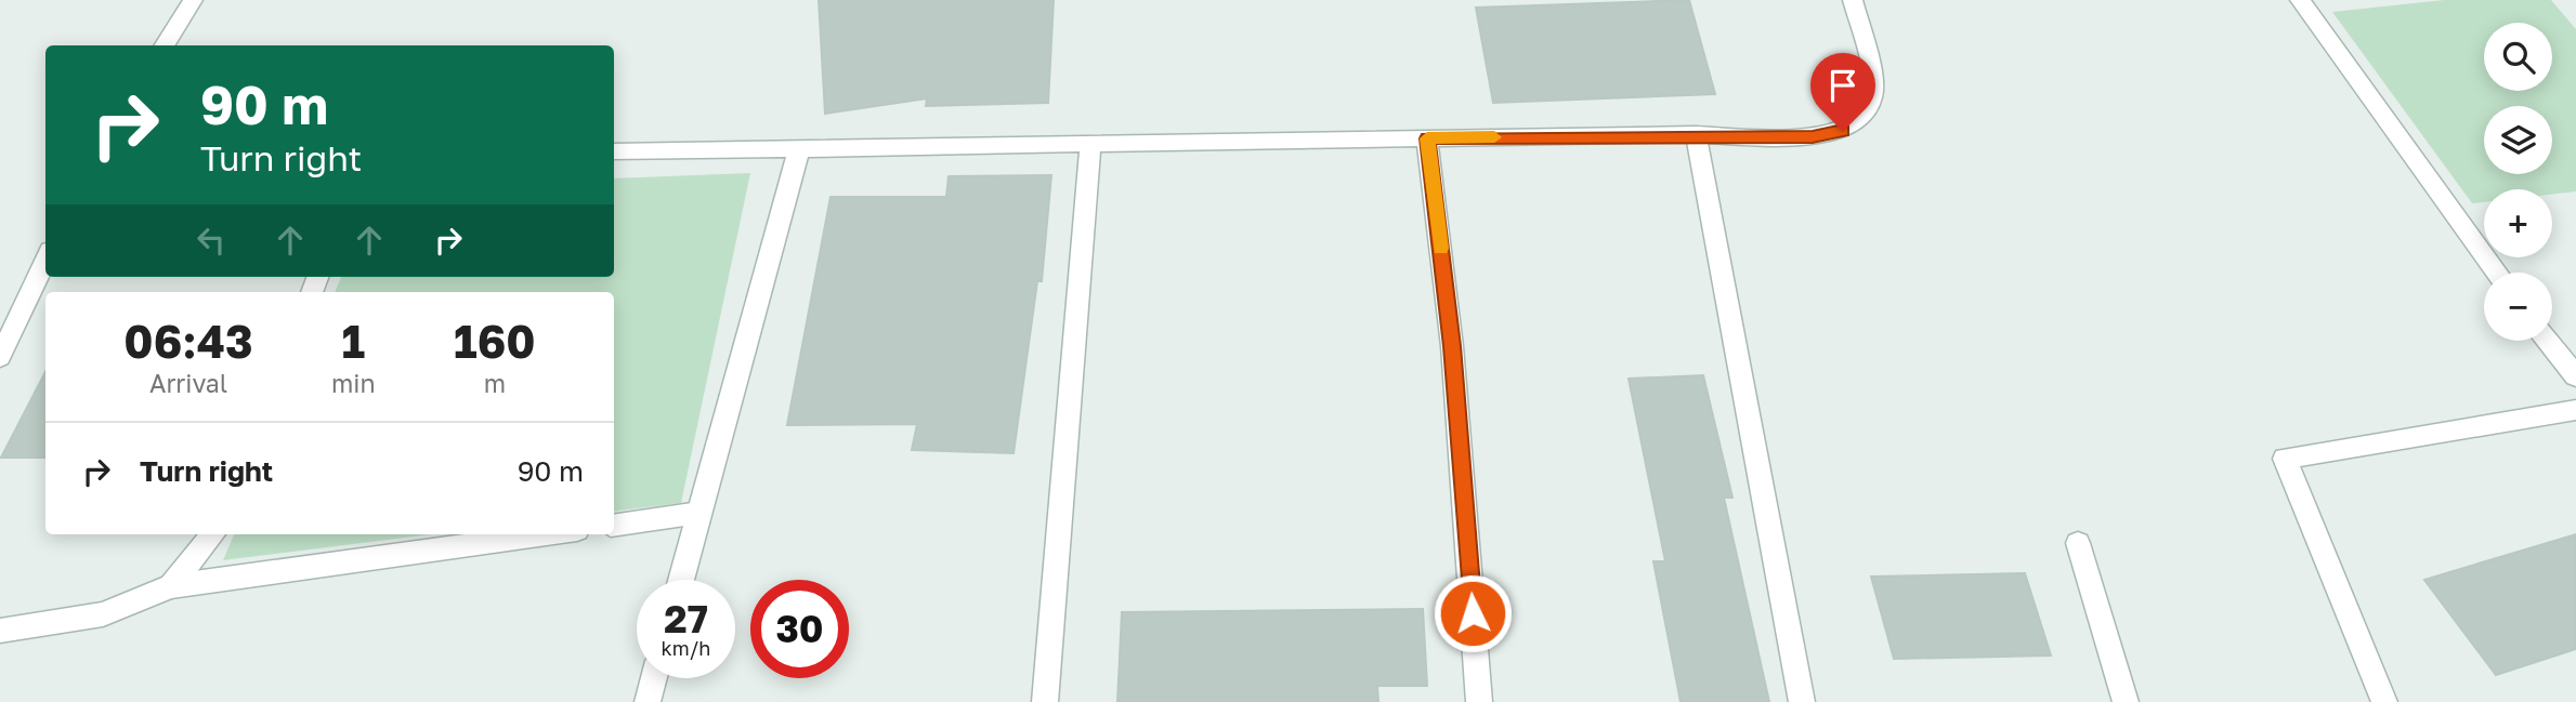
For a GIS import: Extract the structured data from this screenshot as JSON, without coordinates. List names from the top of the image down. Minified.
{"page":{"map_buttons":["+","−"],"turn":["90 m","Turn right"],"eta":["06:43","Arrival","1","min","160","m"],"list":[{"name":"Turn right","value":"90 m"}],"speed":"27 km/h","limit":"30"}}
